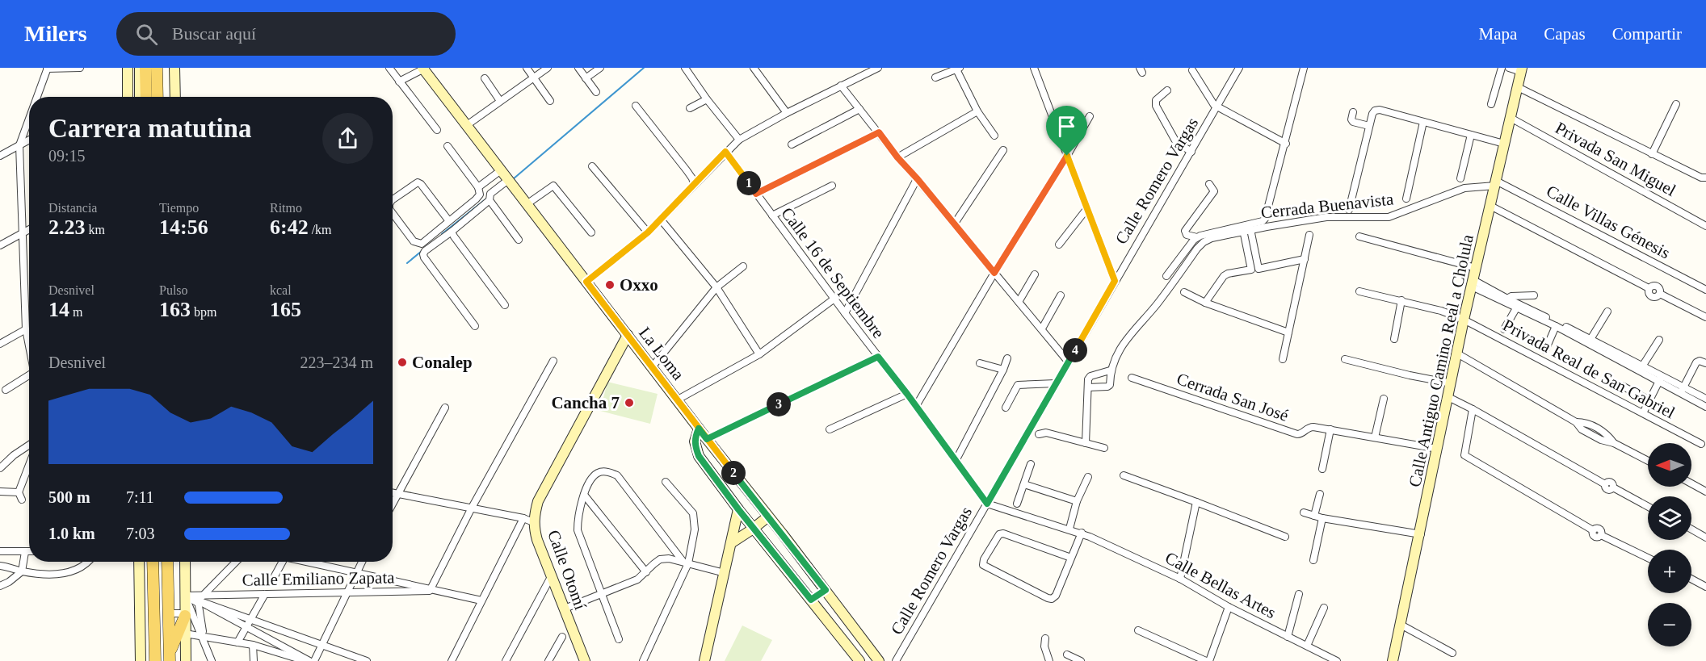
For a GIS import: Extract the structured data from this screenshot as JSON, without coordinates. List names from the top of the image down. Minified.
{"streets":{"street":["Privada San Miguel","Calle Romero Vargas","Cerrada Buenavista","Calle Villas Génesis","Calle 16 de Septiembre","La Loma","Calle Antiguo Camino Real a Cholula","Privada Real de San Gabriel","Cerrada San José","Calle Otomí","Calle Emiliano Zapata","Calle Bellas Artes"]},"crossings":[["Privada San Miguel","Calle Antiguo Camino Real a Cholula"],["Calle Romero Vargas","Calle 16 de Septiembre"],["Calle Romero Vargas","Calle Bellas Artes"],["Cerrada Buenavista","Calle Villas Génesis"],["Cerrada Buenavista","Calle Antiguo Camino Real a Cholula"],["Calle Villas Génesis","Calle Antiguo Camino Real a Cholula"],["Calle 16 de Septiembre","Calle Bellas Artes"],["La Loma","Calle Otomí"],["Calle Antiguo Camino Real a Cholula","Privada Real de San Gabriel"],["Calle Antiguo Camino Real a Cholula","Cerrada San José"]],"places":["Oxxo","Conalep","Cancha 7"],"north":"left","page":{"header":"Milers","search":"Buscar aquí","nav":["Mapa","Capas","Compartir"],"heading":["Carrera matutina","09:15"],"pins":["1","4","3","2"],"stats":[["Distancia","2.23 km"],["Tiempo","14:56"],["Ritmo","6:42 /km"],["Desnivel","14 m"],["Pulso","163 bpm"],["kcal","165"]],"chart":["Desnivel","223–234 m"],"map_buttons":["+","−"],"list":[{"name":"500 m","note":"7:11"},{"name":"1.0 km","note":"7:03"}]}}
